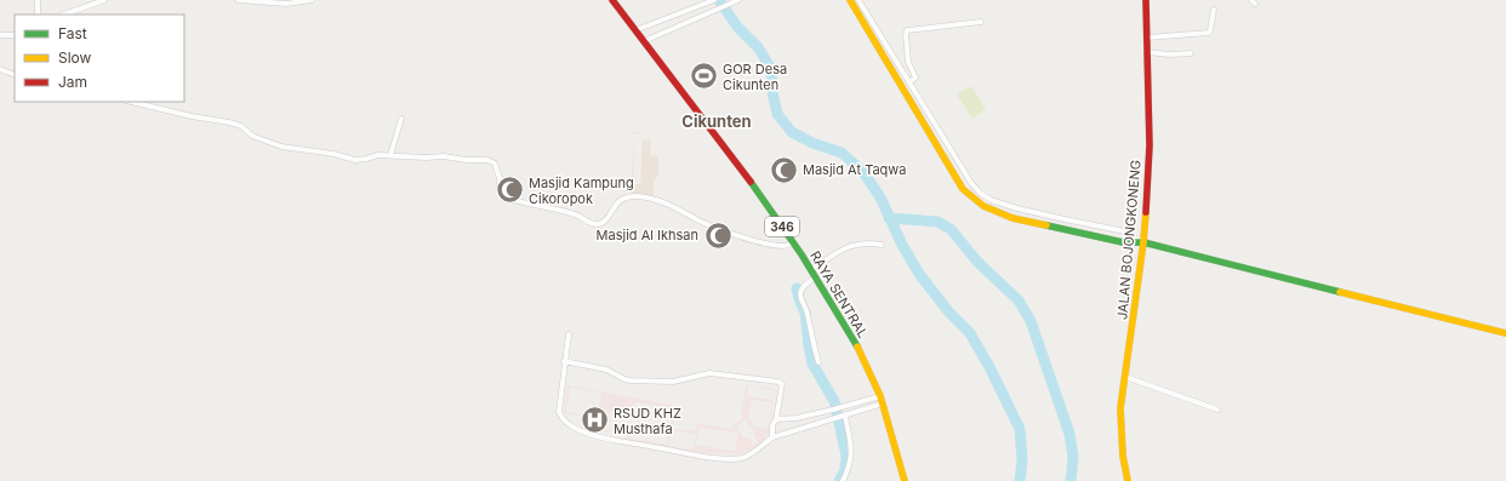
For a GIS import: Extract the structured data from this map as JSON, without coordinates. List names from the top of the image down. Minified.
{"streets":{"main road":["346","JALAN BOJONGKONENG","RAYA SENTRAL"]},"districts":["Cikunten"],"places":{"sports":["GOR Desa Cikunten"],"mosque":["Masjid At Taqwa","Masjid Kampung Cikoropok","Masjid Al Ikhsan"],"hospital":["RSUD KHZ Musthafa"]},"legend":["Fast","Slow","Jam"]}
